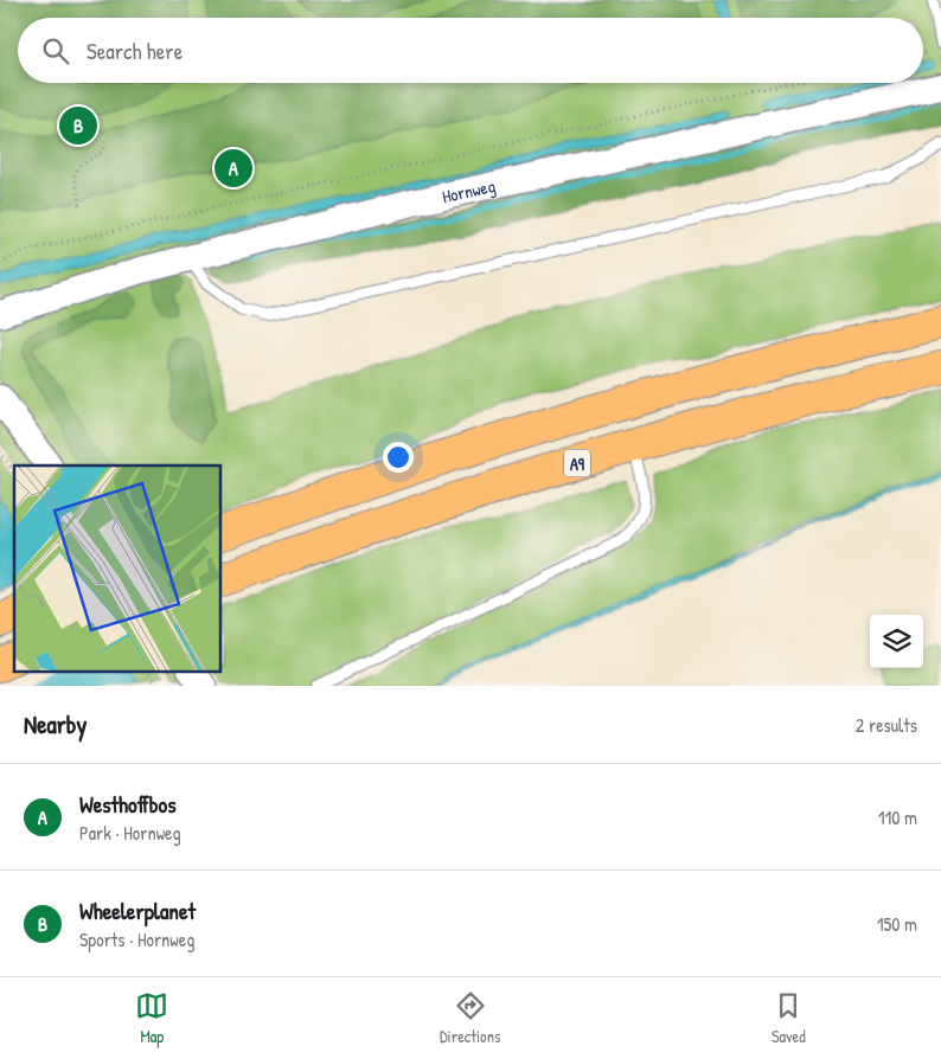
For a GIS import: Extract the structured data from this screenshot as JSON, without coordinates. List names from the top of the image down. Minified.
{"streets":{"highway":["A9"],"street":["Hornweg"]},"page":{"search":"Search here","pins":["B","A"],"heading":["Nearby","2 results"],"list":[{"mark":"A","name":"Westhoffbos","note":"Park · Hornweg","value":"110 m"},{"mark":"B","name":"Wheelerplanet","note":"Sports · Hornweg","value":"150 m"}],"nav":["Map","Directions","Saved"]}}
